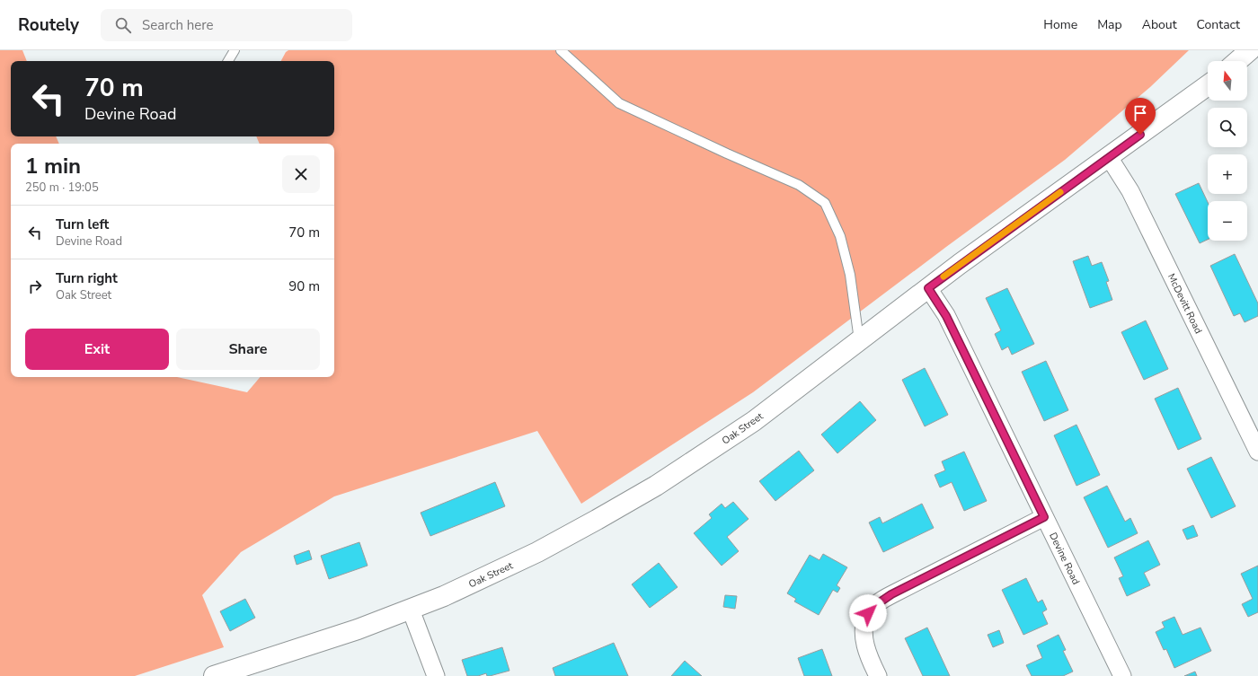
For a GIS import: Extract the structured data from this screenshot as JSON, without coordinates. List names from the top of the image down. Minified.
{"streets":{"street":["McDevitt Road","Oak Street","Devine Road"]},"crossings":[["McDevitt Road","Oak Street"],["Oak Street","Devine Road"]],"north":"top","page":{"header":"Routely","search":"Search here","nav":["Home","Map","About","Contact"],"map_buttons":["+","−"],"turn":["70 m","Devine Road"],"heading":["1 min","250 m · 19:05"],"list":[{"name":"Turn left","note":"Devine Road","value":"70 m"},{"name":"Turn right","note":"Oak Street","value":"90 m"}],"buttons":["Exit","Share"]}}
